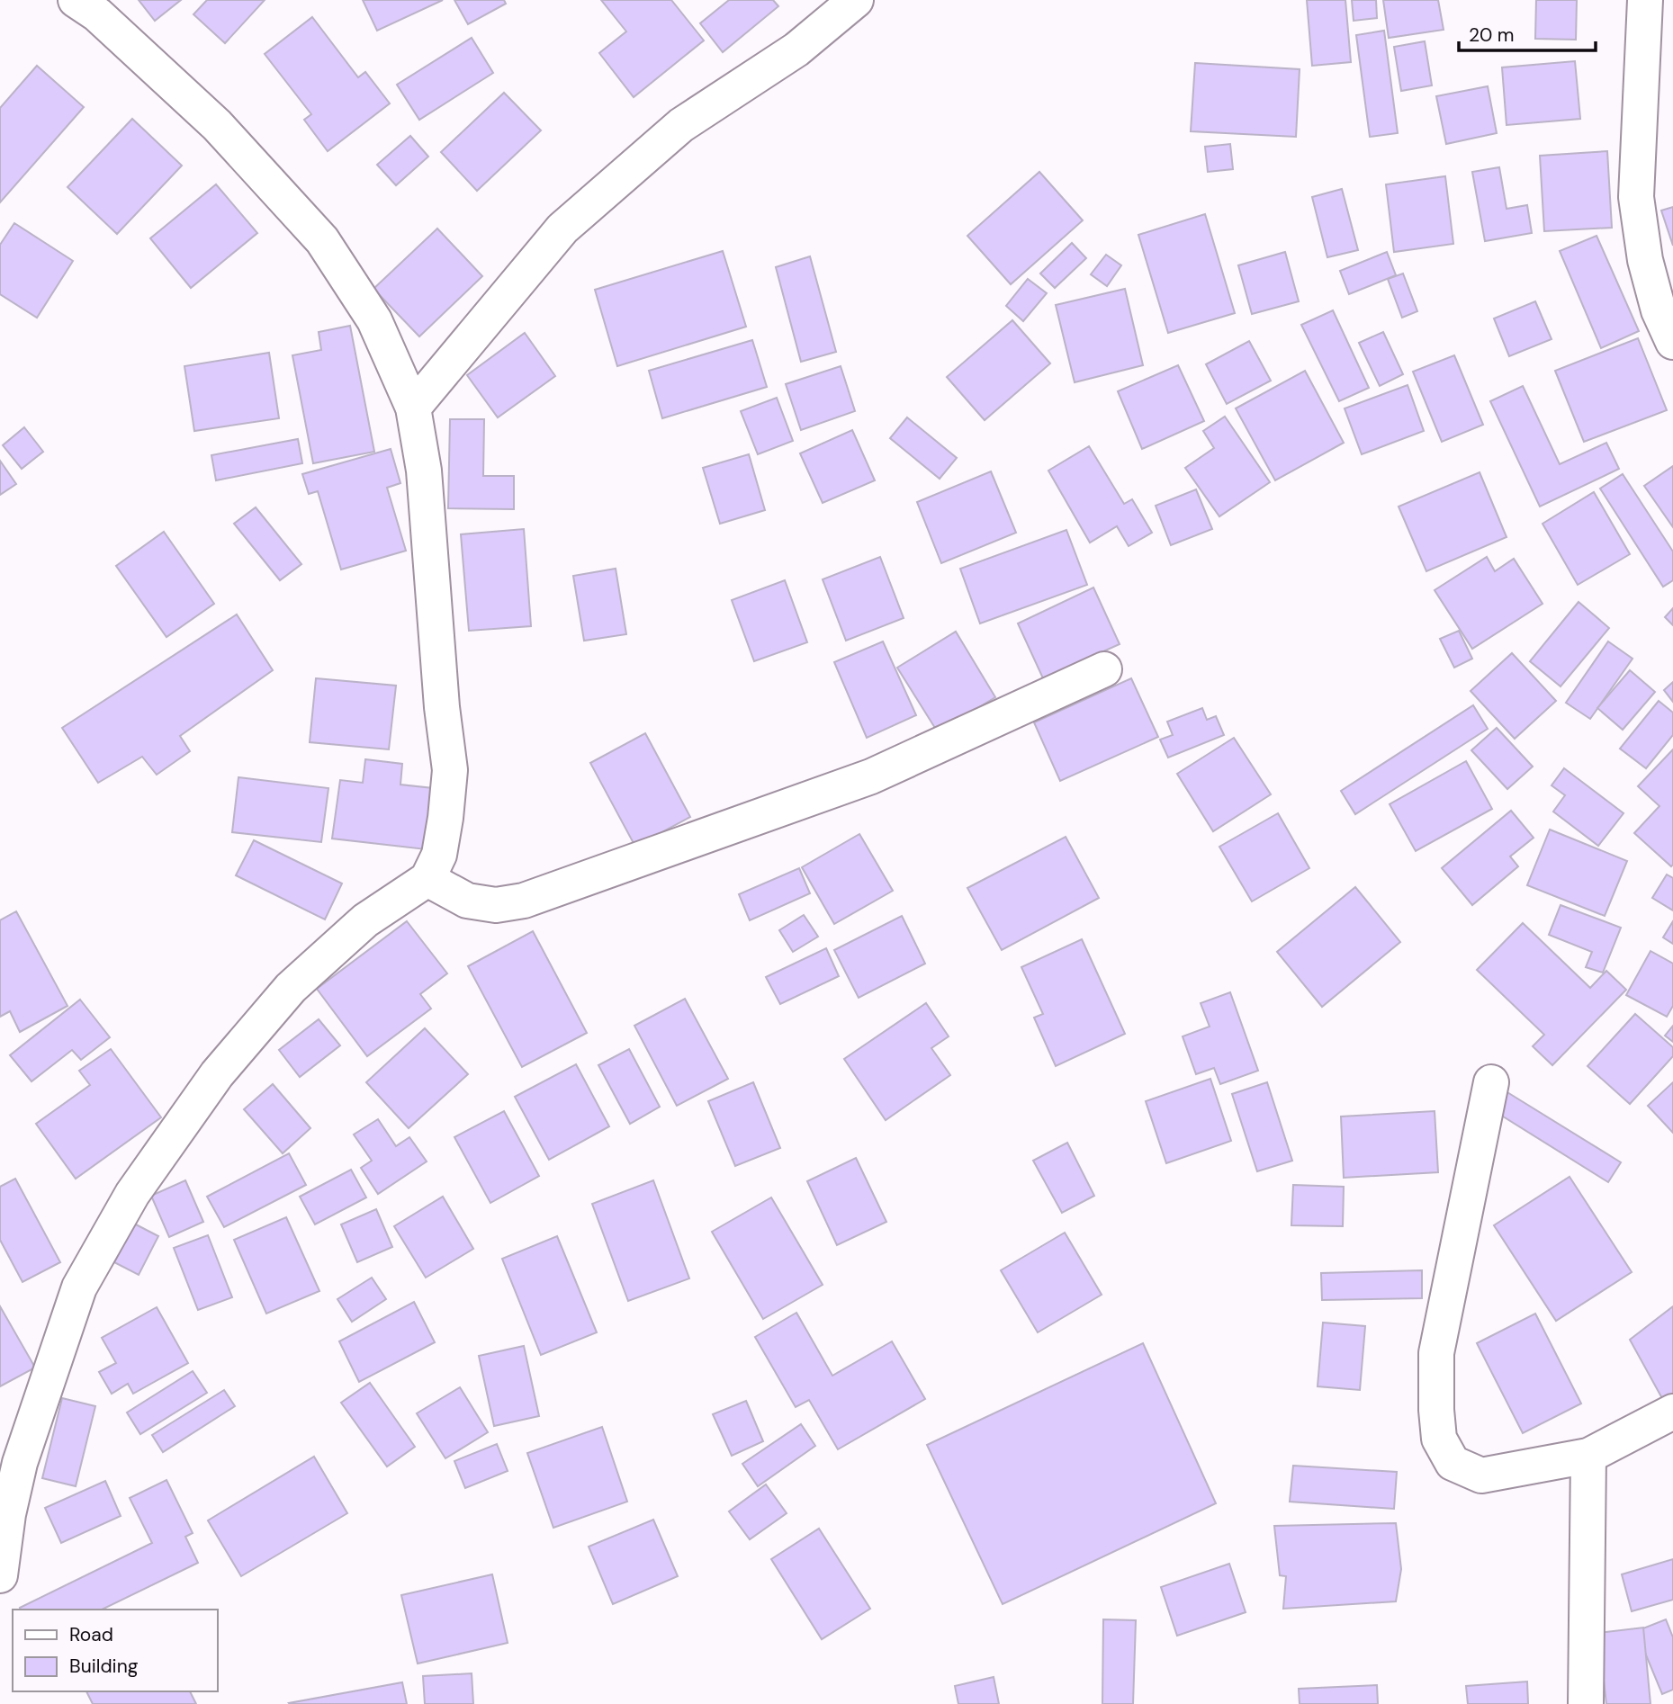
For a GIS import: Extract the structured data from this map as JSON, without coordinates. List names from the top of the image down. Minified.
{"legend":["Road","Building"],"scale_bar":"20 m"}
